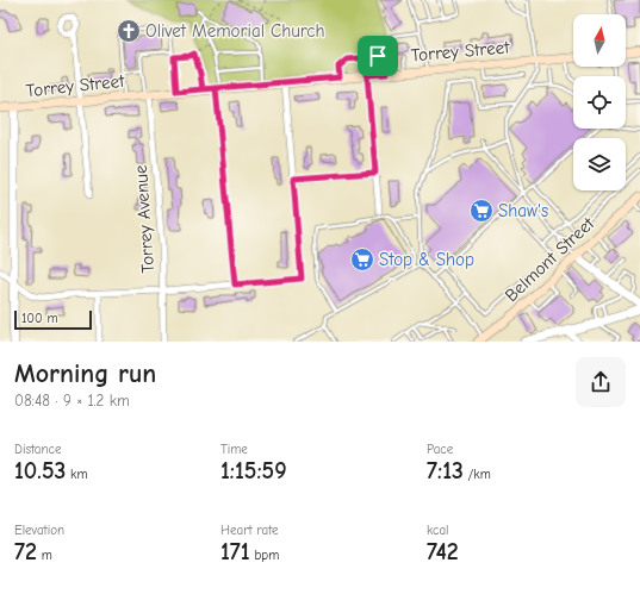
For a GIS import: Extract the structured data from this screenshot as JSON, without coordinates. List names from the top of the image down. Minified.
{"streets":{"main road":["Torrey Street","Belmont Street"],"street":["Torrey Avenue"]},"crossings":[["Torrey Street","Torrey Avenue"]],"places":{"church":["Olivet Memorial Church"],"supermarket":["Shaw's","Stop & Shop"]},"scale_bar":"100 m","north":"top","page":{"scale":"100 m","heading":["Morning run","08:48 · 9 × 1.2 km"],"stats":[["Distance","10.53 km"],["Time","1:15:59"],["Pace","7:13 /km"],["Elevation","72 m"],["Heart rate","171 bpm"],["kcal","742"]]}}
